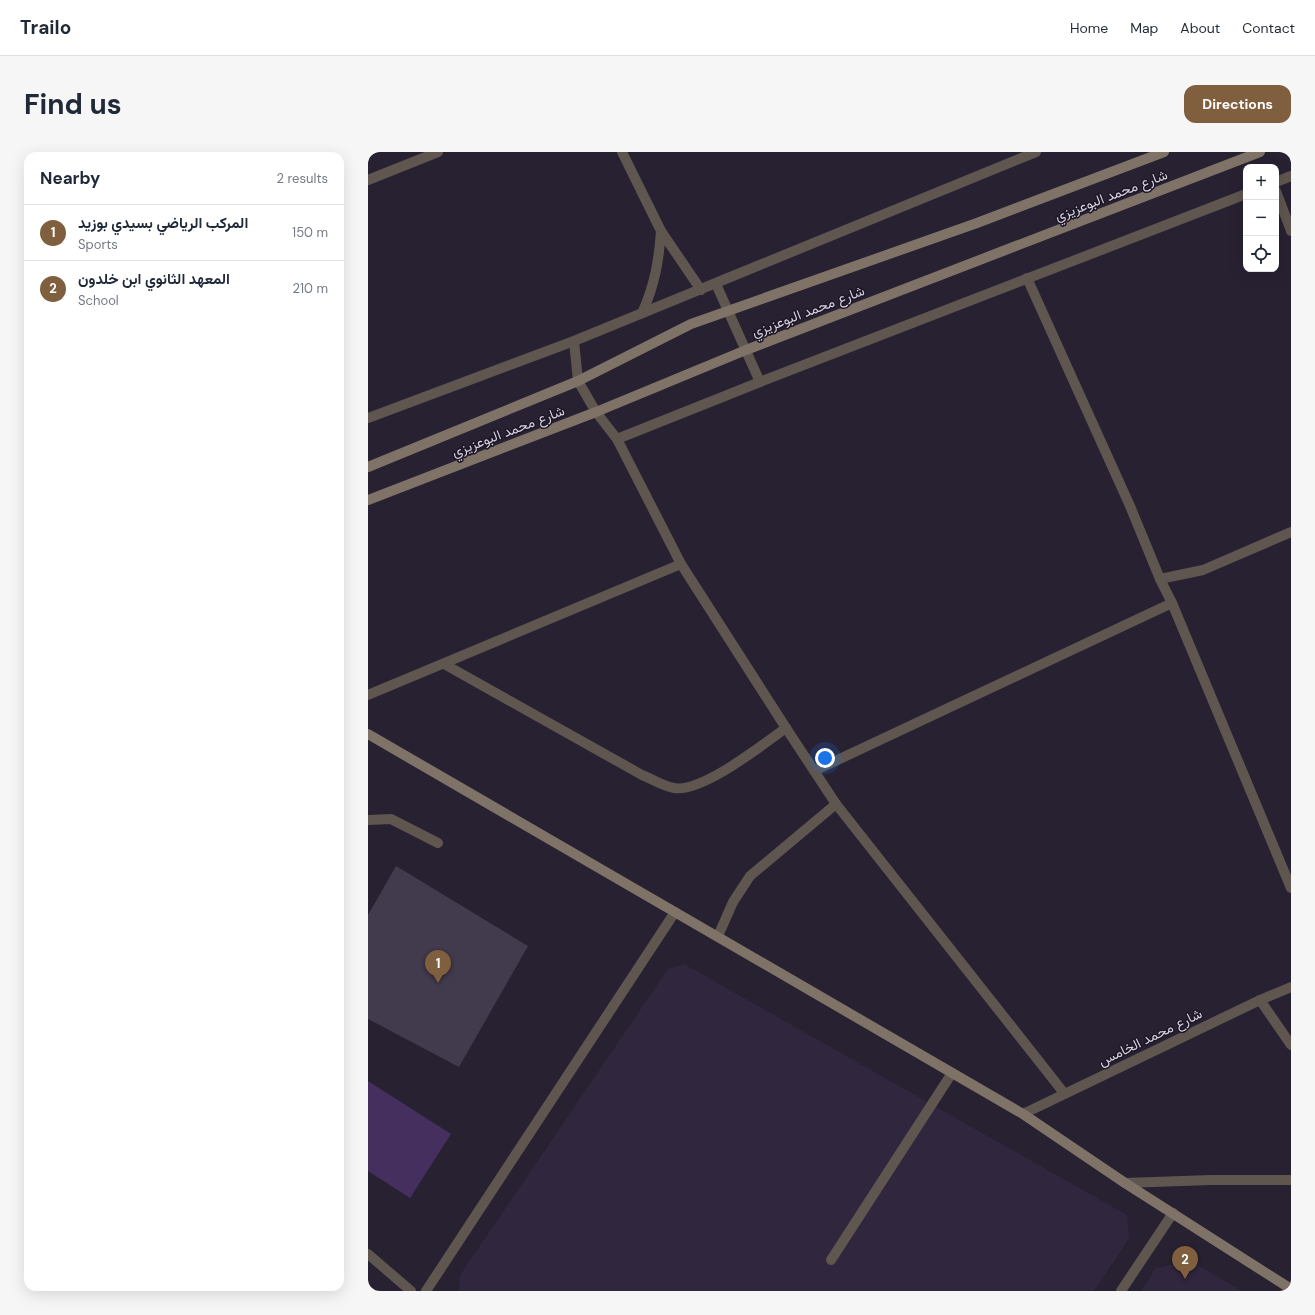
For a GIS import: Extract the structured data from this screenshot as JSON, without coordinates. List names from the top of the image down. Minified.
{"streets":{"main road":["شارع محمد البوعزيزي"],"street":["شارع محمد الخامس"]},"page":{"header":"Trailo","nav":["Home","Map","About","Contact"],"buttons":"Directions","title":"Find us","heading":["Nearby","2 results"],"map_buttons":["+","−"],"list":[{"mark":"1","name":"المركب الرياضي بسيدي بوزيد","note":"Sports","value":"150 m"},{"mark":"2","name":"المعهد الثانوي ابن خلدون","note":"School","value":"210 m"}],"pins":["1","2"]}}
